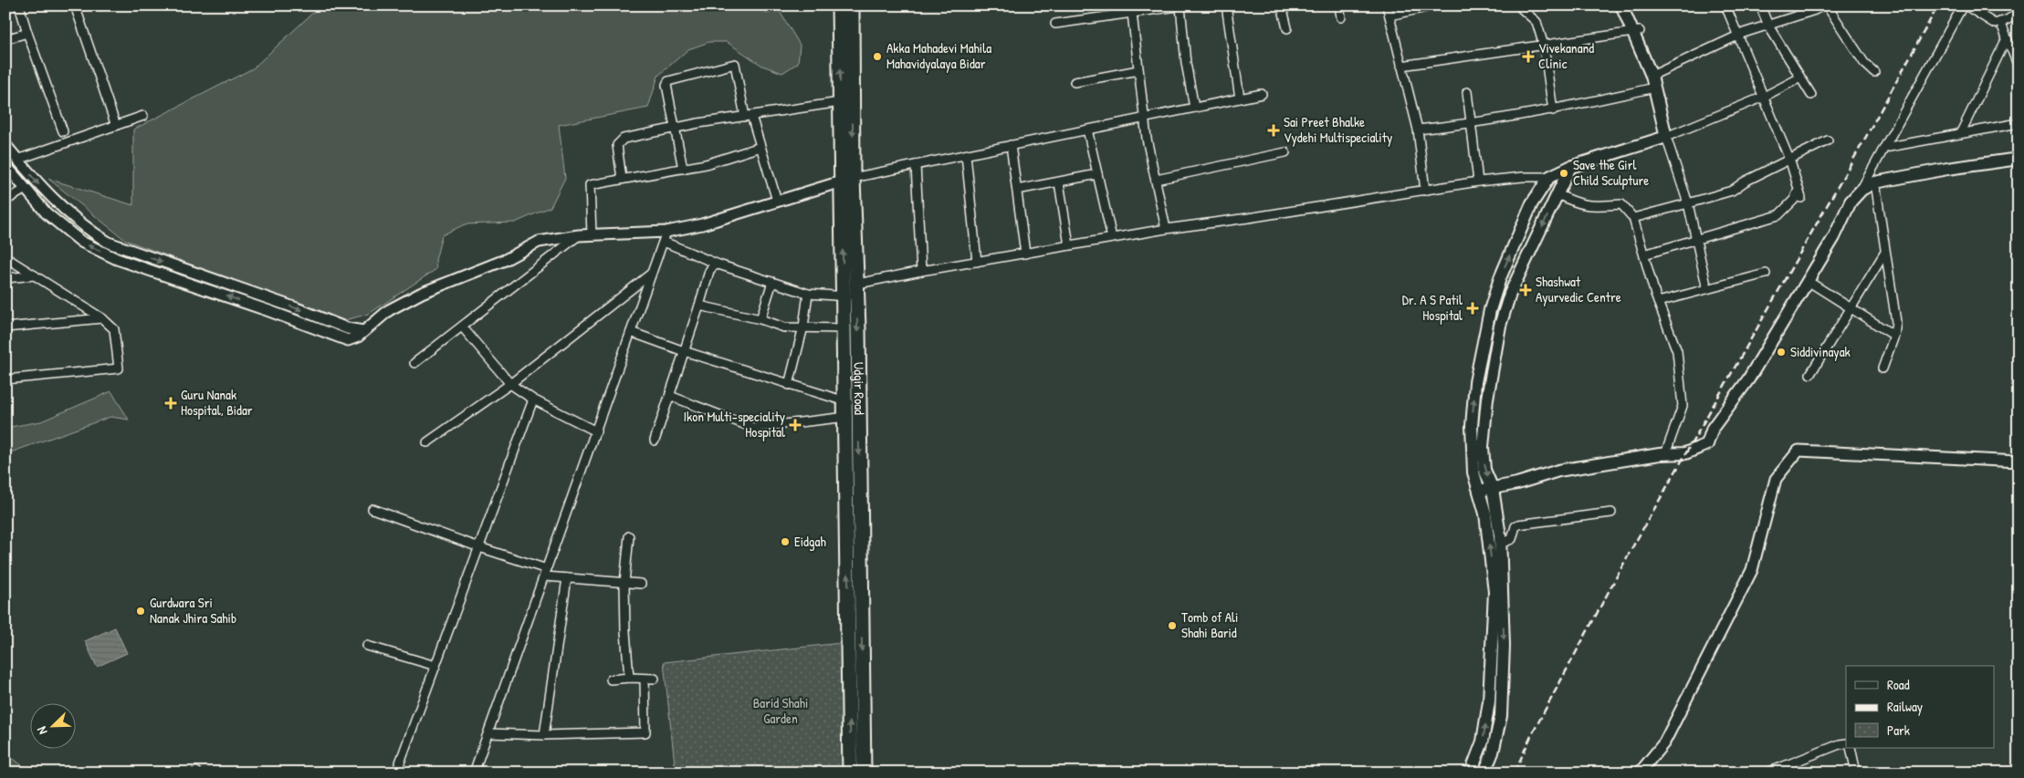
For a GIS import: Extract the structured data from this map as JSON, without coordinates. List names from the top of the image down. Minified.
{"streets":{"highway":["Udgir Road"]},"parks":["Barid Shahi Garden"],"places":{"other":["Akka Mahadevi Mahila Mahavidyalaya Bidar","Save the Girl Child Sculpture","Siddivinayak","Eidgah","Gurdwara Sri Nanak Jhira Sahib","Tomb of Ali Shahi Barid"],"health":["Vivekanand Clinic","Sai Preet Bhalke Vydehi Multispeciality","Shashwat Ayurvedic Centre","Dr. A S Patil Hospital","Guru Nanak Hospital, Bidar","Ikon Multi-speciality Hospital"]},"legend":["Road","Railway","Park"],"north":"bottom left"}
